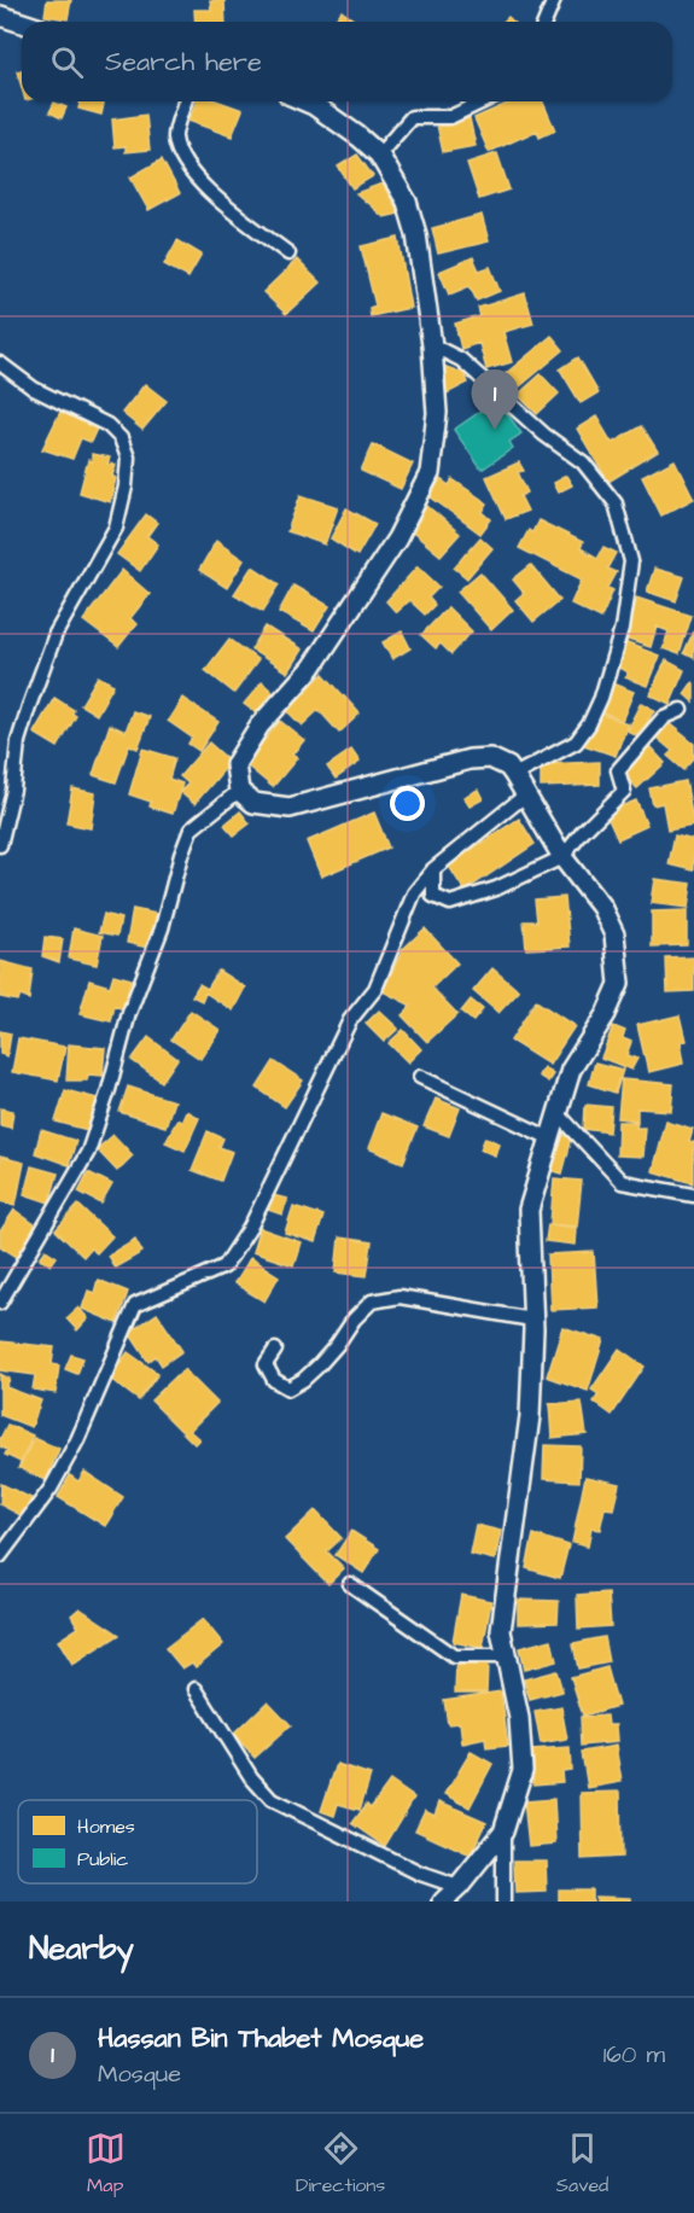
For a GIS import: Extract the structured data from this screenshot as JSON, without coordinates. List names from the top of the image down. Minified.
{"legend":["Homes","Public"],"page":{"search":"Search here","pins":"1","heading":"Nearby","list":[{"mark":"1","name":"Hassan Bin Thabet Mosque","note":"Mosque","value":"160 m"}],"nav":["Map","Directions","Saved"]}}
